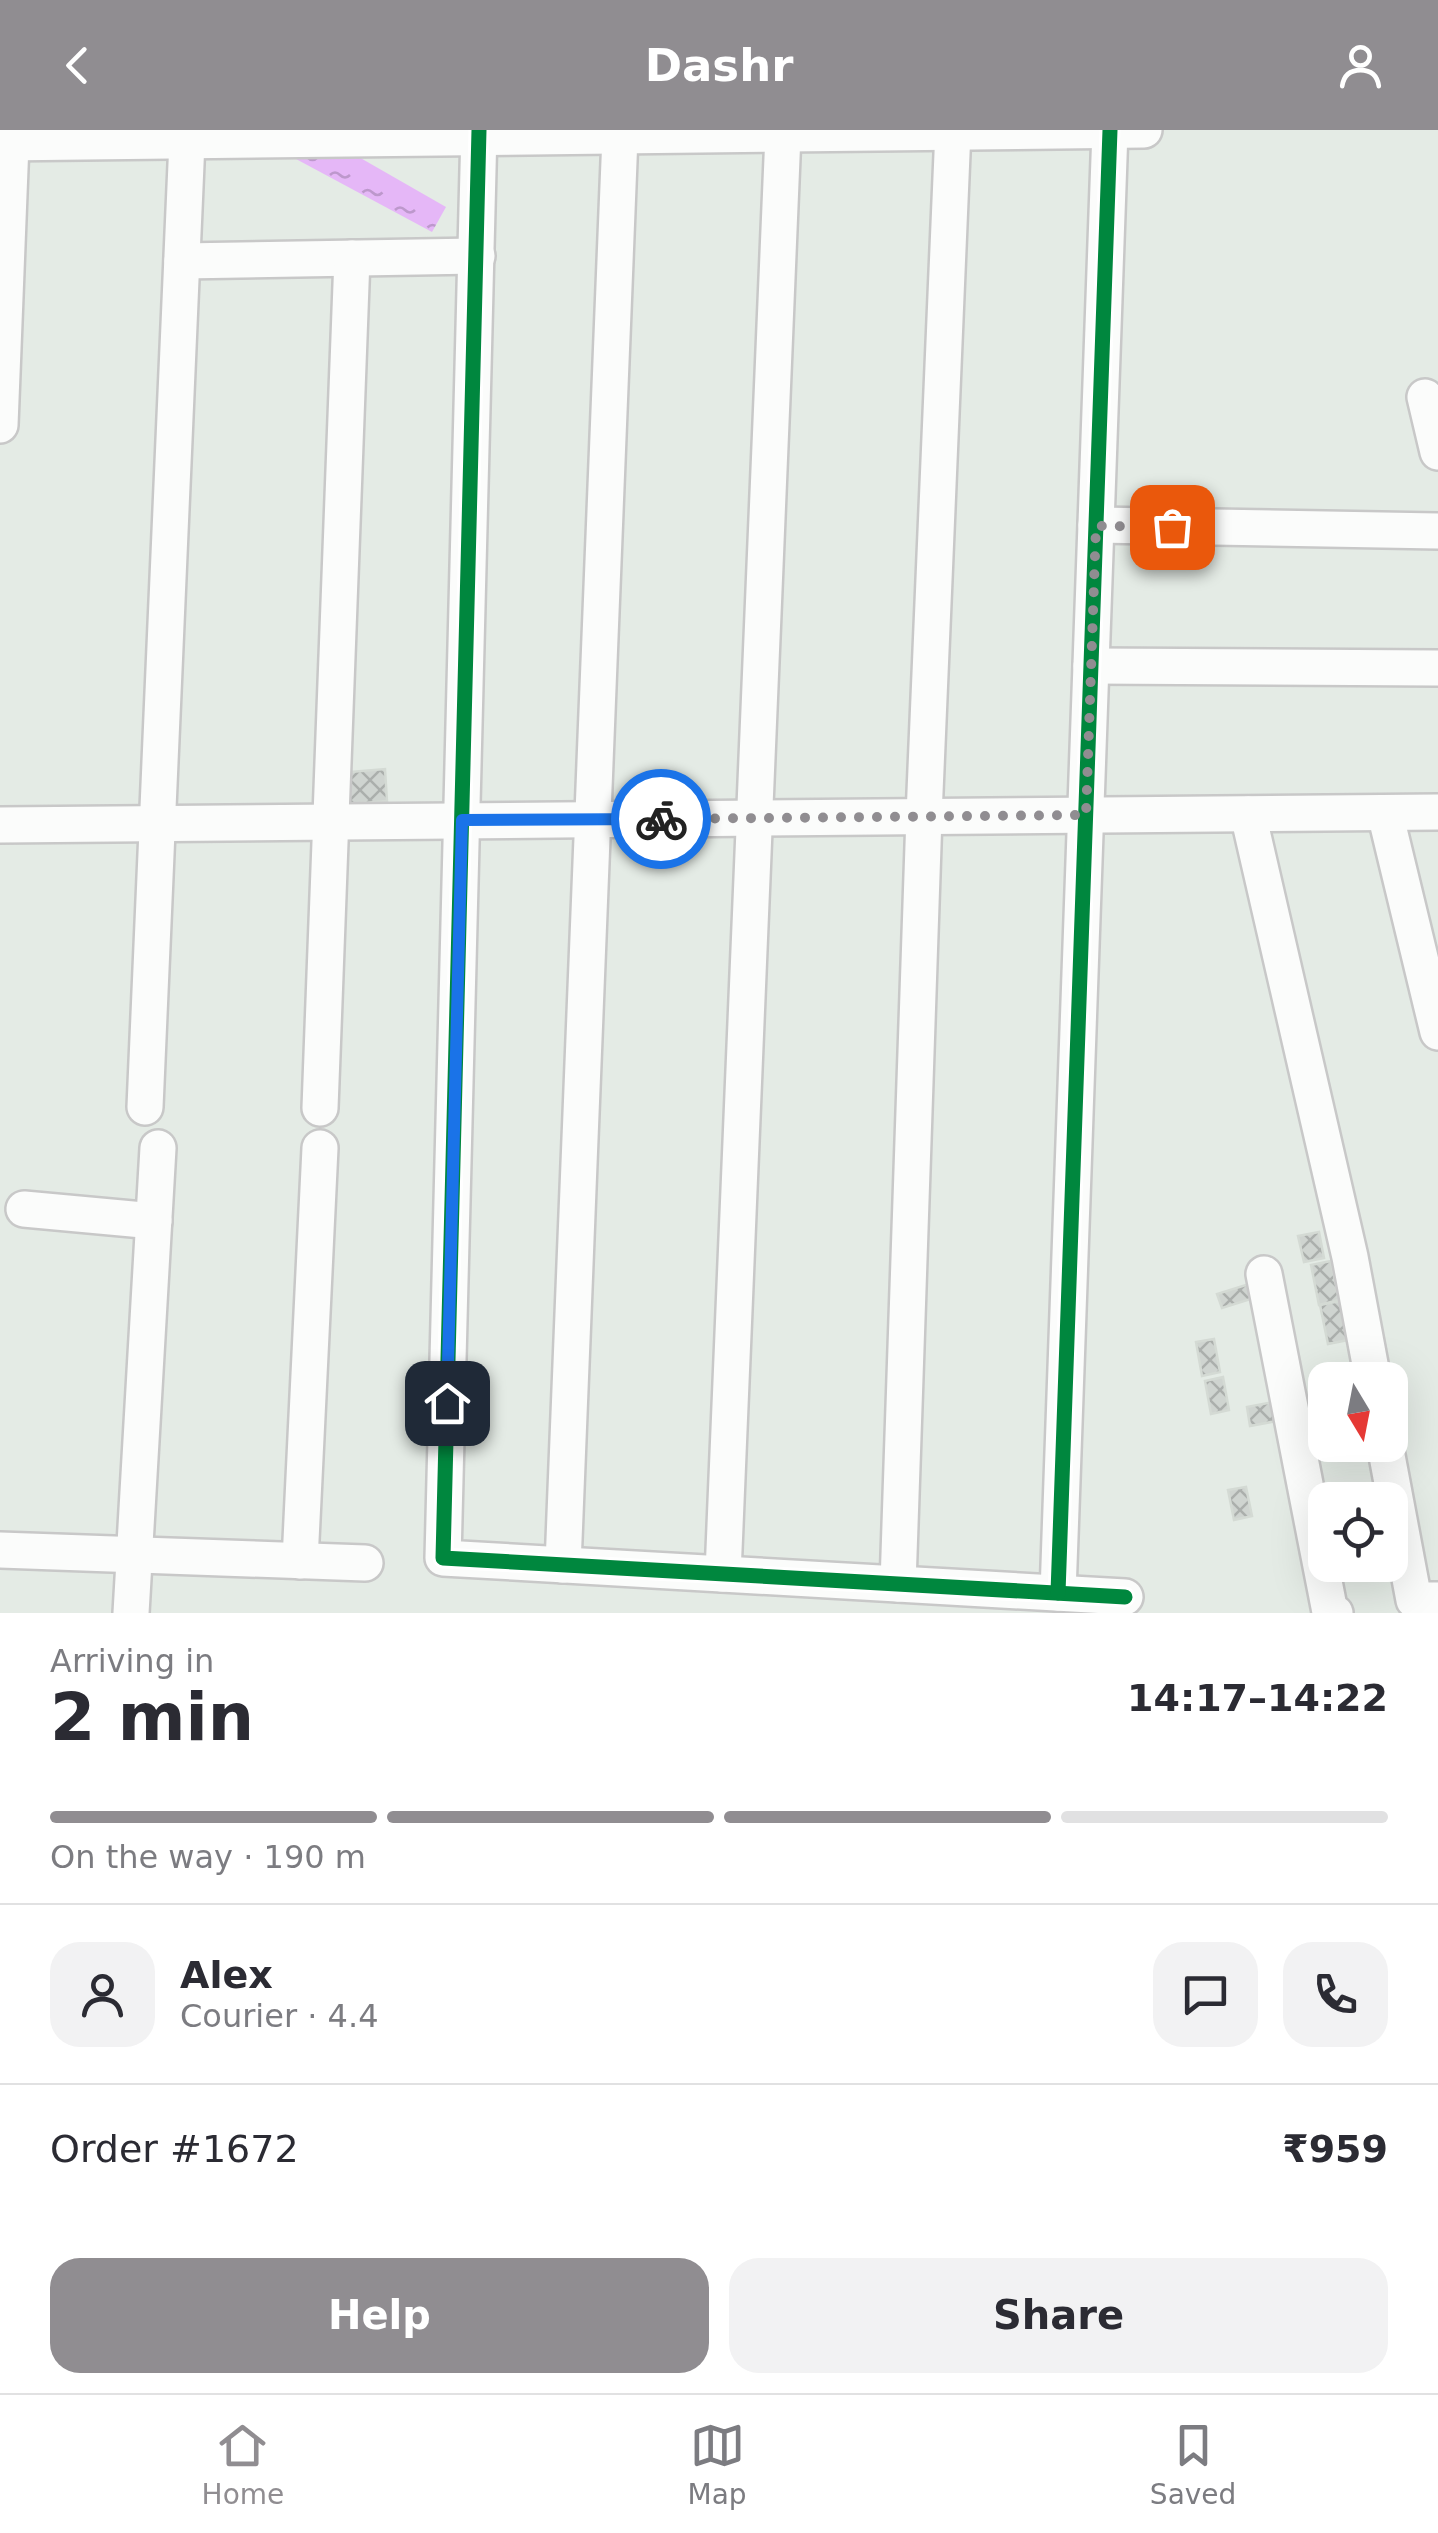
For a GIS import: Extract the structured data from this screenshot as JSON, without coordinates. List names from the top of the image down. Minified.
{"north":"bottom","page":{"header":"Dashr","heading":["2 min","Arriving in","14:17–14:22"],"panel":["Alex","Courier · 4.4","Order #1672","₹959"],"bar":"On the way · 190 m","buttons":["Help","Share"],"tabs":["Home","Map","Saved"]}}
